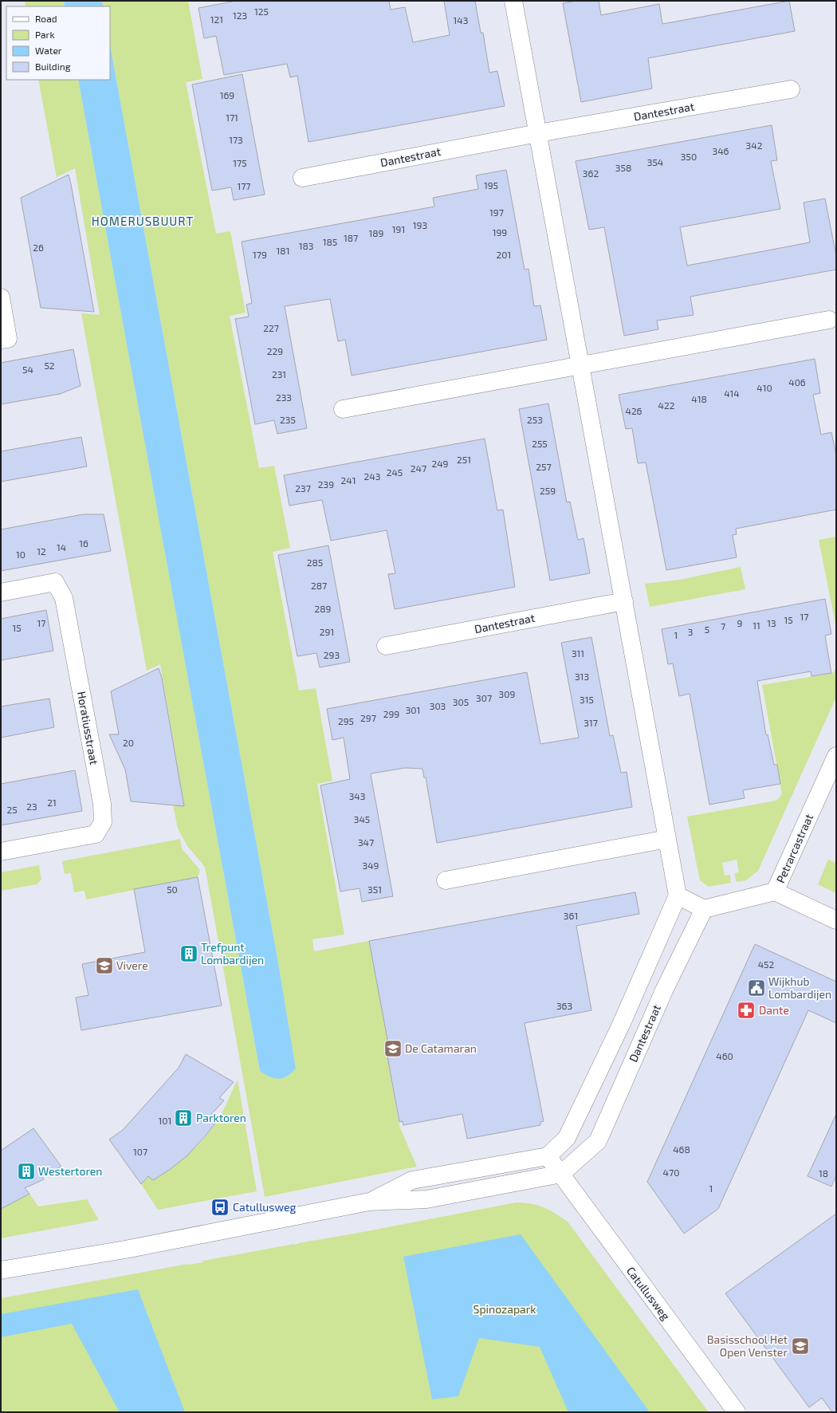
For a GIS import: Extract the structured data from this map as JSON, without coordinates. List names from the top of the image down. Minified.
{"streets":{"street":["Dantestraat","Horatiusstraat","Petrarcastraat","Catullusweg"]},"crossings":[["Dantestraat","Petrarcastraat"],["Dantestraat","Catullusweg"]],"districts":["HOMERUSBUURT"],"parks":["Spinozapark"],"places":{"building":["Trefpunt Lombardijen","Parktoren","Westertoren"],"school or university":["Vivere","De Catamaran","Basisschool Het Open Venster"],"public building":["Wijkhub Lombardijen"],"pharmacy":["Dante"],"bus stop":["Catullusweg"]},"house_numbers":["125","123","121","143","169","171","173","342","346","350","354","175","358","362","195","177","197","193","191","199","189","187","185","183","26","181","179","201","227","229","52","54","231","406","410","414","233","418","422","426","235","253","255","251","249","257","247","245","243","241","239","237","259","16","14","12","10","285","287","289","17","15","17","9","13","11","7","15","5","291","3","1","311","293","313","309","307","315","305","303","301","299","297","295","317","20","343","21","23","25","345","347","349","50","351","361","452","363","460","101","468","107","470","18","1"],"legend":["Road","Park","Water","Building"]}
